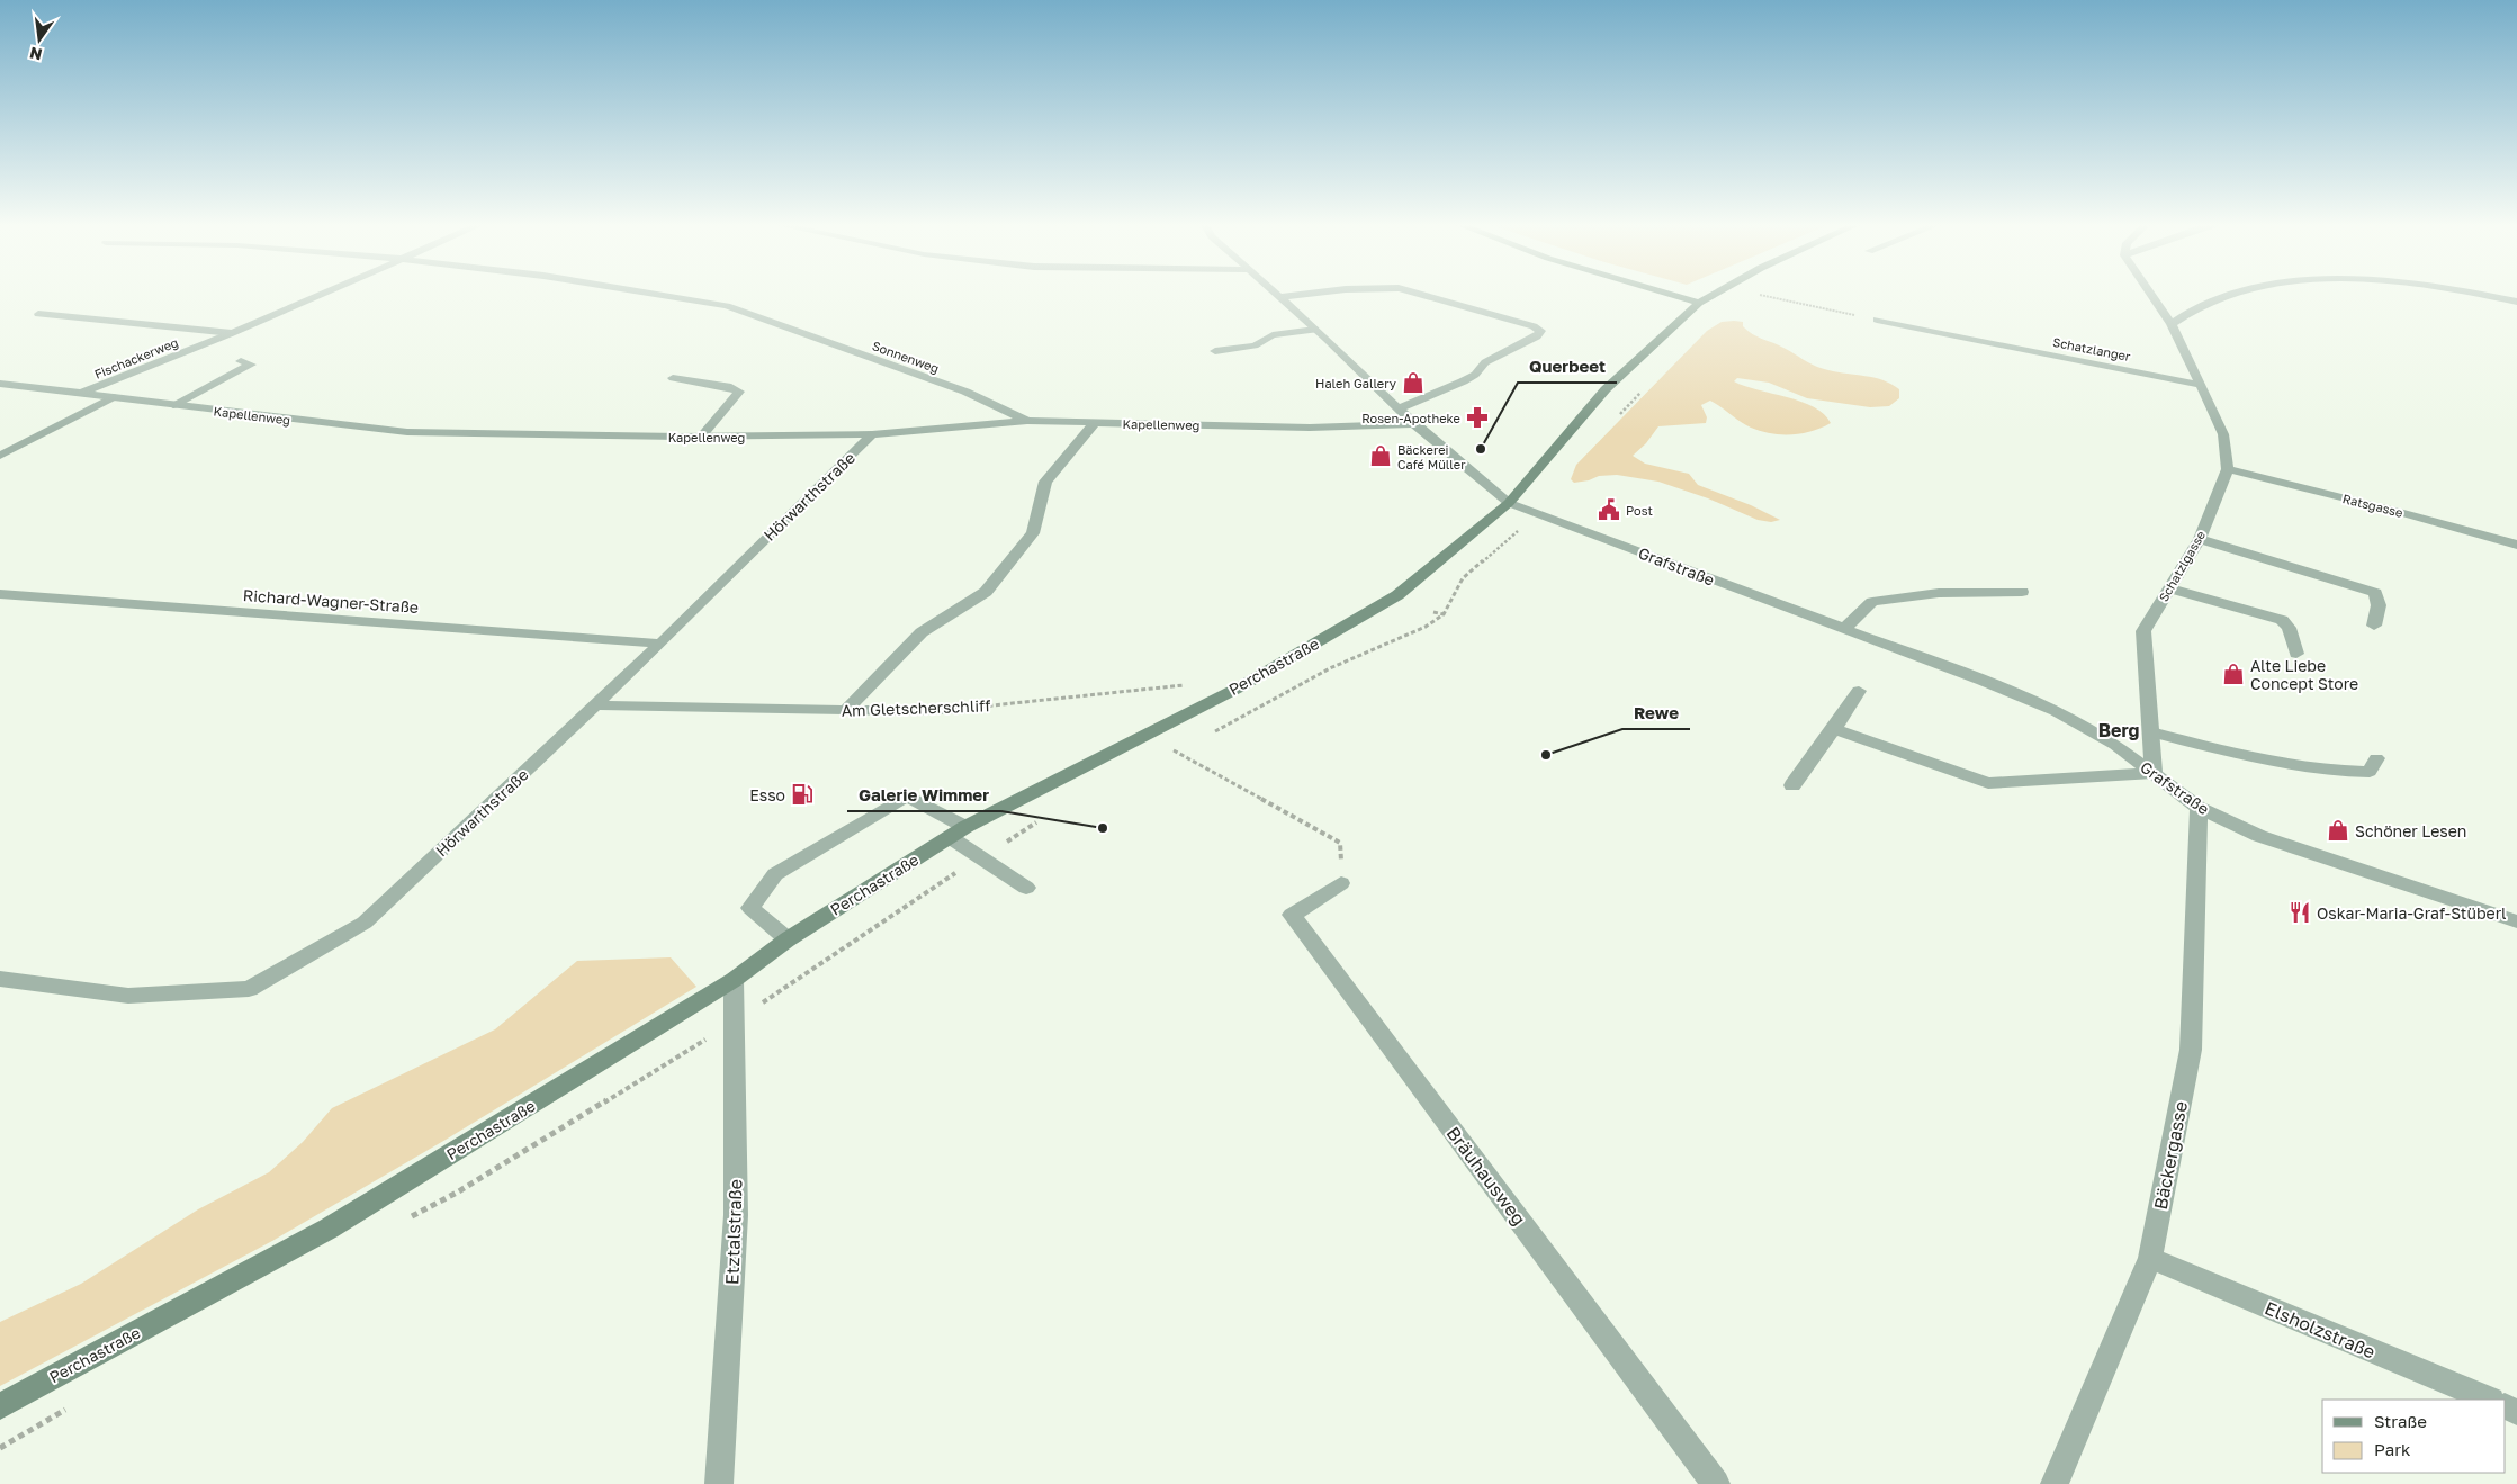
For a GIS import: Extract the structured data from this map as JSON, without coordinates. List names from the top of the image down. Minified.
{"streets":{"main road":["Perchastraße"],"street":["Schatzlanger","Sonnenweg","Fischackerweg","Kapellenweg","Hörwarthstraße","Ratsgasse","Grafstraße","Schatzlgasse","Richard-Wagner-Straße","Am Gletscherschliff","Bäckergasse","Bräuhausweg","Etztalstraße","Elsholzstraße"]},"crossings":[["Schatzlanger","Schatzlgasse"],["Sonnenweg","Kapellenweg"],["Fischackerweg","Kapellenweg"],["Kapellenweg","Hörwarthstraße"],["Kapellenweg","Grafstraße"],["Hörwarthstraße","Richard-Wagner-Straße"],["Hörwarthstraße","Am Gletscherschliff"],["Ratsgasse","Schatzlgasse"],["Grafstraße","Schatzlgasse"],["Grafstraße","Perchastraße"],["Grafstraße","Bäckergasse"],["Perchastraße","Etztalstraße"],["Bäckergasse","Elsholzstraße"]],"districts":["Berg"],"places":{"shop":["Haleh Gallery","Bäckerei Café Müller","Alte Liebe Concept Store","Schöner Lesen"],"pharmacy":["Rosen-Apotheke"],"other":["Querbeet","Rewe","Galerie Wimmer"],"public building":["Post"],"fuel station":["Esso"],"restaurant":["Oskar-Maria-Graf-Stüberl"]},"legend":["Straße","Park"],"north":"bottom"}
